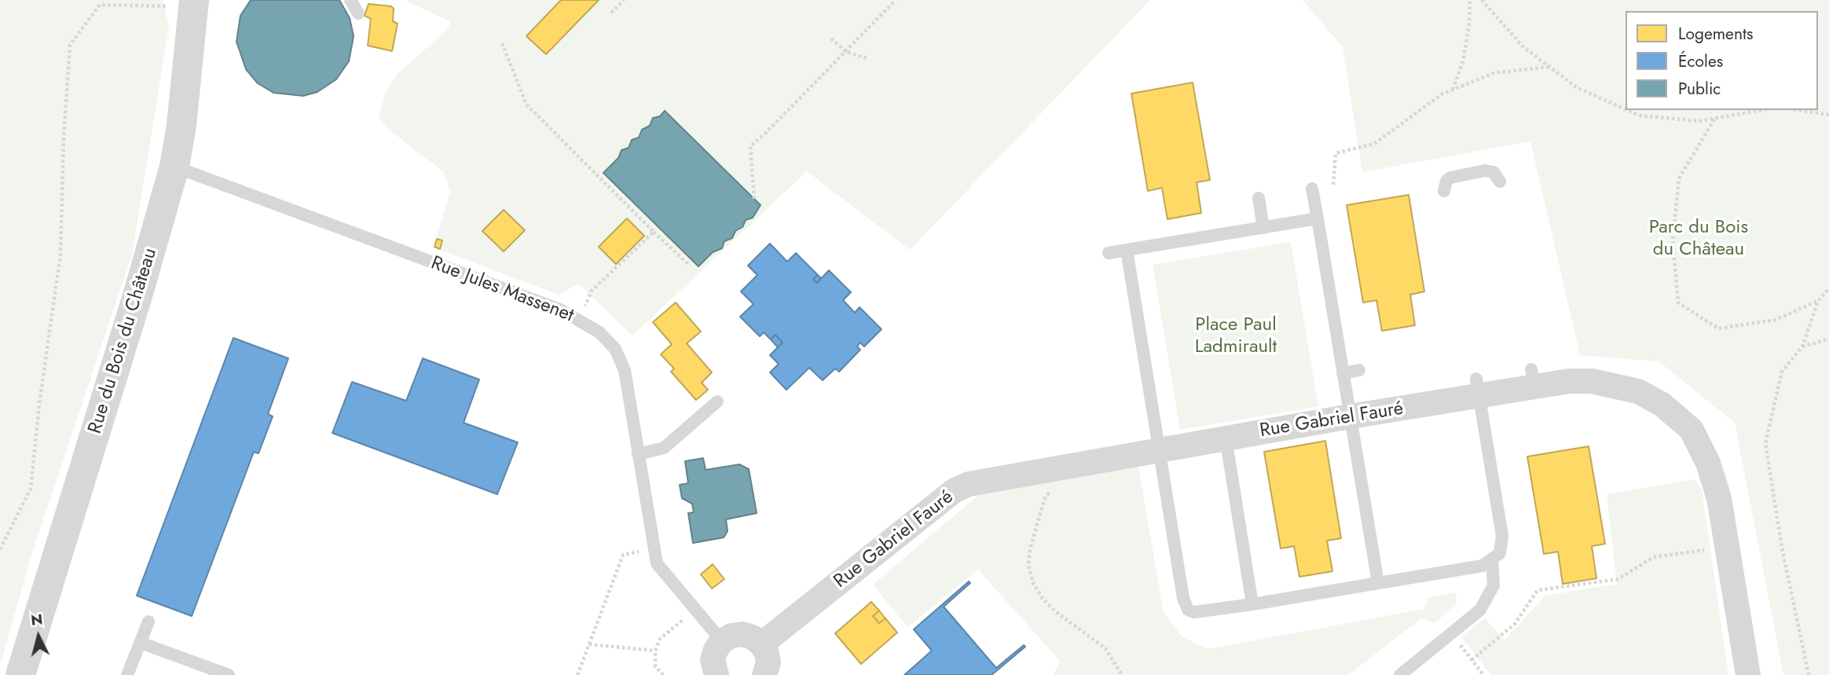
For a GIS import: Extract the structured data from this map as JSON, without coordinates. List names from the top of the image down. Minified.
{"streets":{"street":["Rue du Bois du Château","Rue Gabriel Fauré"],"lane":["Rue Jules Massenet"]},"crossings":[["Rue Jules Massenet","Rue du Bois du Château"]],"parks":["Parc du Bois du Château","Place Paul Ladmirault"],"legend":["Logements","Écoles","Public"],"north":"top"}
